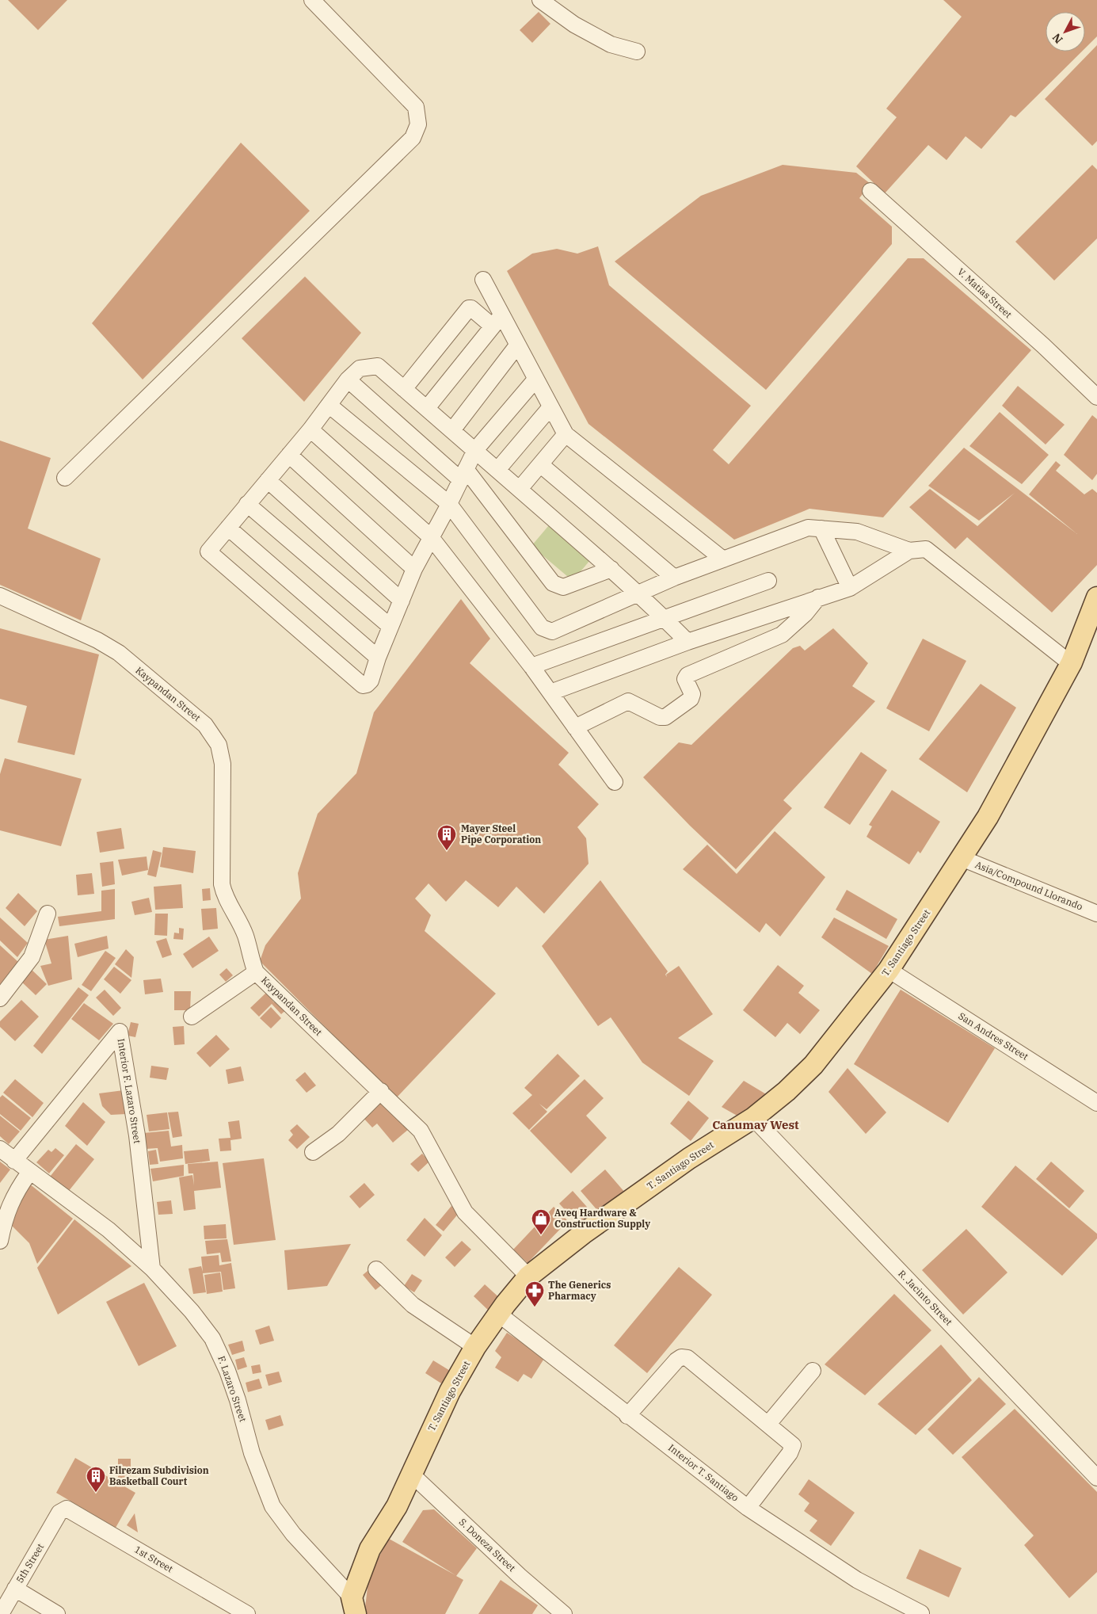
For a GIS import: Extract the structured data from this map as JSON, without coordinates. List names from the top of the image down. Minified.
{"streets":{"main road":["T. Santiago Street"],"street":["V. Matias Street","Kaypandan Street","Asia/Compound Llorando","San Andres Street","Interior F. Lazaro Street","R. Jacinto Street","F. Lazaro Street","Interior T. Santiago","S. Doneza Street","1st Street","5th Street"]},"crossings":[["Kaypandan Street","T. Santiago Street"],["Asia/Compound Llorando","T. Santiago Street"],["T. Santiago Street","San Andres Street"],["T. Santiago Street","R. Jacinto Street"],["T. Santiago Street","F. Lazaro Street"],["T. Santiago Street","Interior T. Santiago"],["T. Santiago Street","S. Doneza Street"],["Interior F. Lazaro Street","F. Lazaro Street"],["1st Street","5th Street"]],"districts":["Canumay West"],"places":{"building":["Mayer Steel Pipe Corporation","Filrezam Subdivision Basketball Court"],"shop":["Aveq Hardware & Construction Supply"],"pharmacy":["The Generics Pharmacy"]},"north":"bottom left"}
